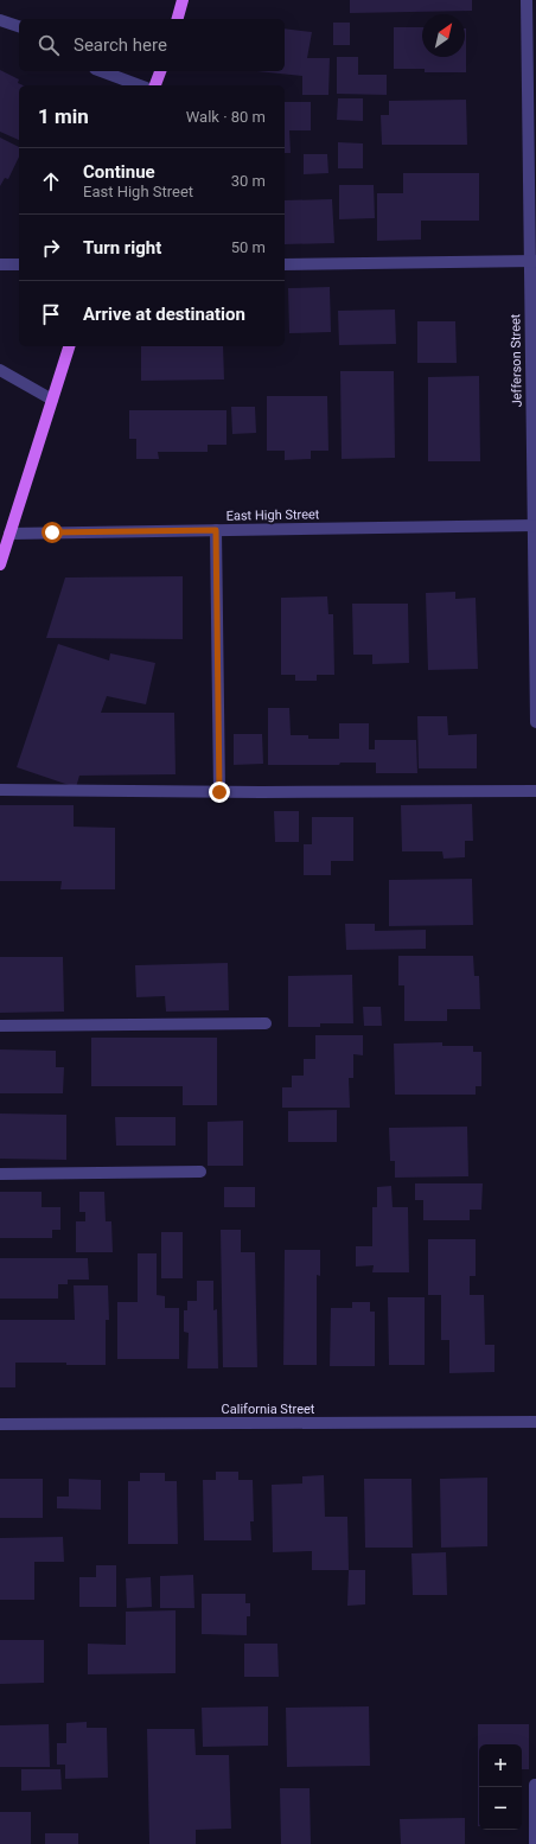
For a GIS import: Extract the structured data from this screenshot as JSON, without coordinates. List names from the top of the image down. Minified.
{"streets":{"street":["Jefferson Street","East High Street","California Street"]},"crossings":[["Jefferson Street","East High Street"]],"north":"top right","page":{"search":"Search here","heading":["1 min","Walk · 80 m"],"list":[["Continue","East High Street","30 m"],["Turn right","50 m"],"Arrive at destination"],"map_buttons":["+","−"]}}
